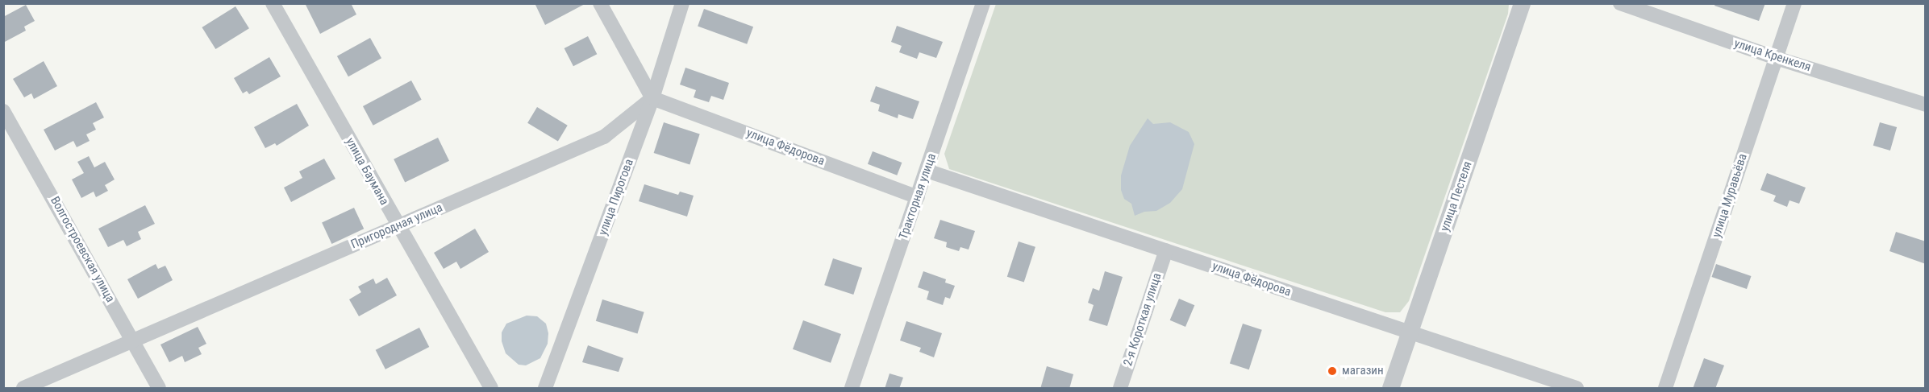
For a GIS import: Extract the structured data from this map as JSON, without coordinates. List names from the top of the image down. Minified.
{"streets":{"street":["улица Кренкеля","улица Фёдорова","улица Баумана","улица Муравьёва","Тракторная улица","улица Пестеля","улица Пирогова","Пригородная улица","Волгостроевская улица","2-я Короткая улица"]},"crossings":[["улица Кренкеля","улица Муравьёва"],["улица Фёдорова","Тракторная улица"],["улица Фёдорова","улица Пестеля"],["улица Фёдорова","улица Пирогова"],["улица Фёдорова","Пригородная улица"],["улица Фёдорова","2-я Короткая улица"],["улица Баумана","Пригородная улица"],["улица Пирогова","Пригородная улица"],["Пригородная улица","Волгостроевская улица"]],"places":["магазин"]}
